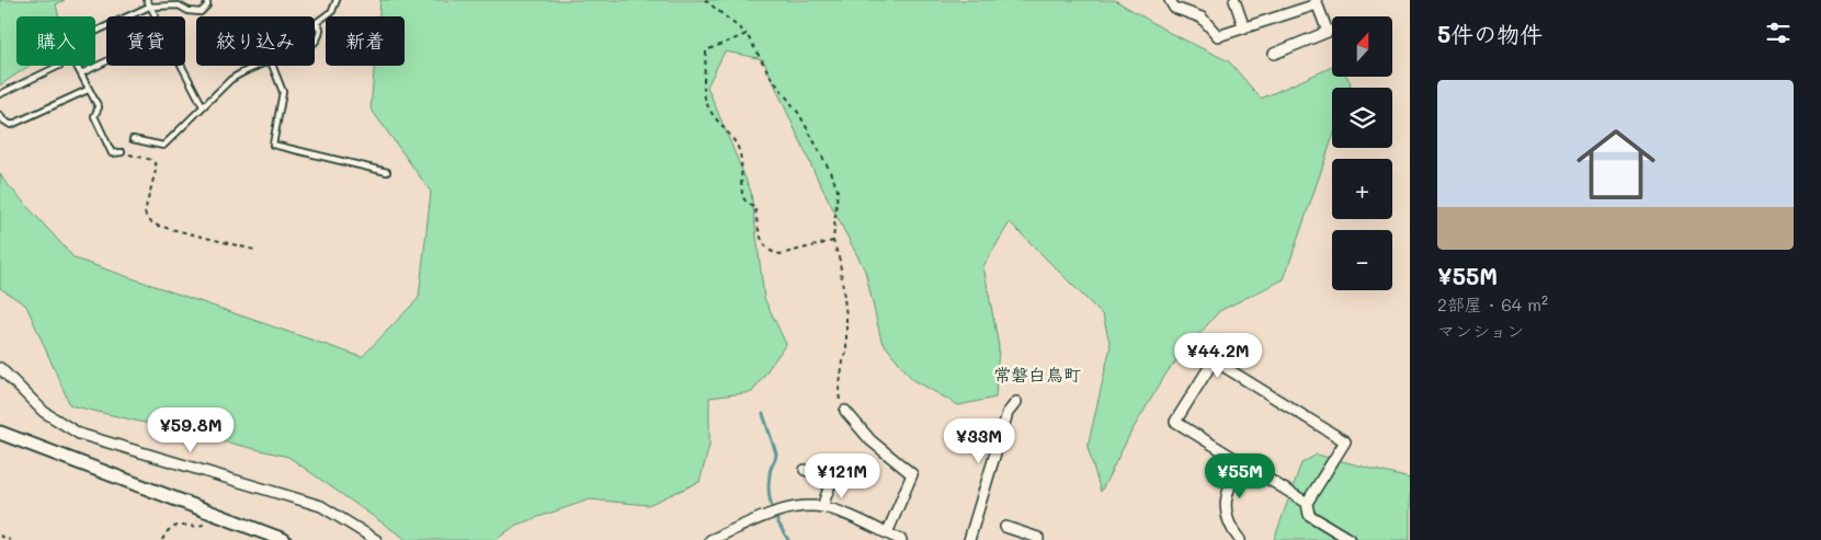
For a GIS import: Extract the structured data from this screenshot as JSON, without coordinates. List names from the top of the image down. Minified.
{"districts":["常磐白鳥町"],"north":"top","page":{"heading":"5件の物件","map_buttons":["+","−"],"chip":["購入","賃貸","絞り込み","新着"],"list":[{"name":"¥55M","note":"2部屋 · 64 m² · マンション"}],"price":["¥44.2M","¥59.8M","¥33M","¥121M","¥55M"]}}
